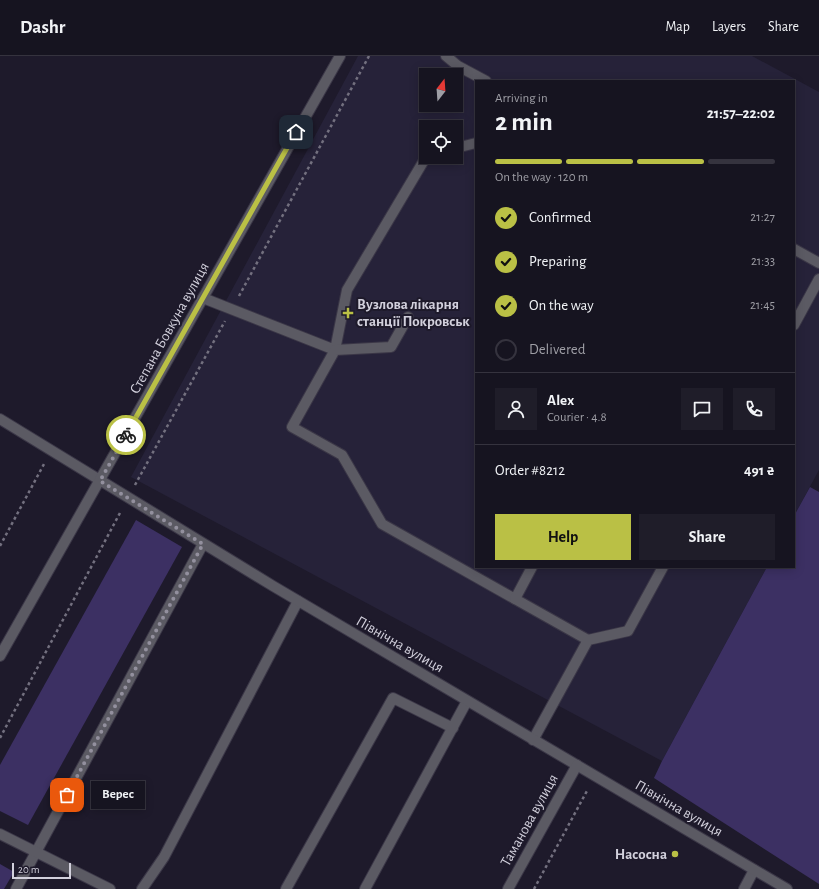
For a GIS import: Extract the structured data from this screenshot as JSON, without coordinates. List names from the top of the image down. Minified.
{"streets":{"street":["Степана Бовкуна вулиця","Північна вулиця","Таманова вулиця"]},"crossings":[["Степана Бовкуна вулиця","Північна вулиця"],["Північна вулиця","Таманова вулиця"]],"places":{"health":["Вузлова лікарня станції Покровськ"],"other":["Верес","Насосна"]},"scale_bar":"20 m","north":"top","page":{"header":"Dashr","nav":["Map","Layers","Share"],"heading":["2 min","Arriving in","21:57–22:02"],"panel":["Alex","Courier · 4.8","Order #8212","491 ₴"],"bar":"On the way · 120 m","list":[["Confirmed","21:27"],["Preparing","21:33"],["On the way","21:45"],"Delivered"],"buttons":["Help","Share"],"bubble":"Верес","scale":"20 m"}}
